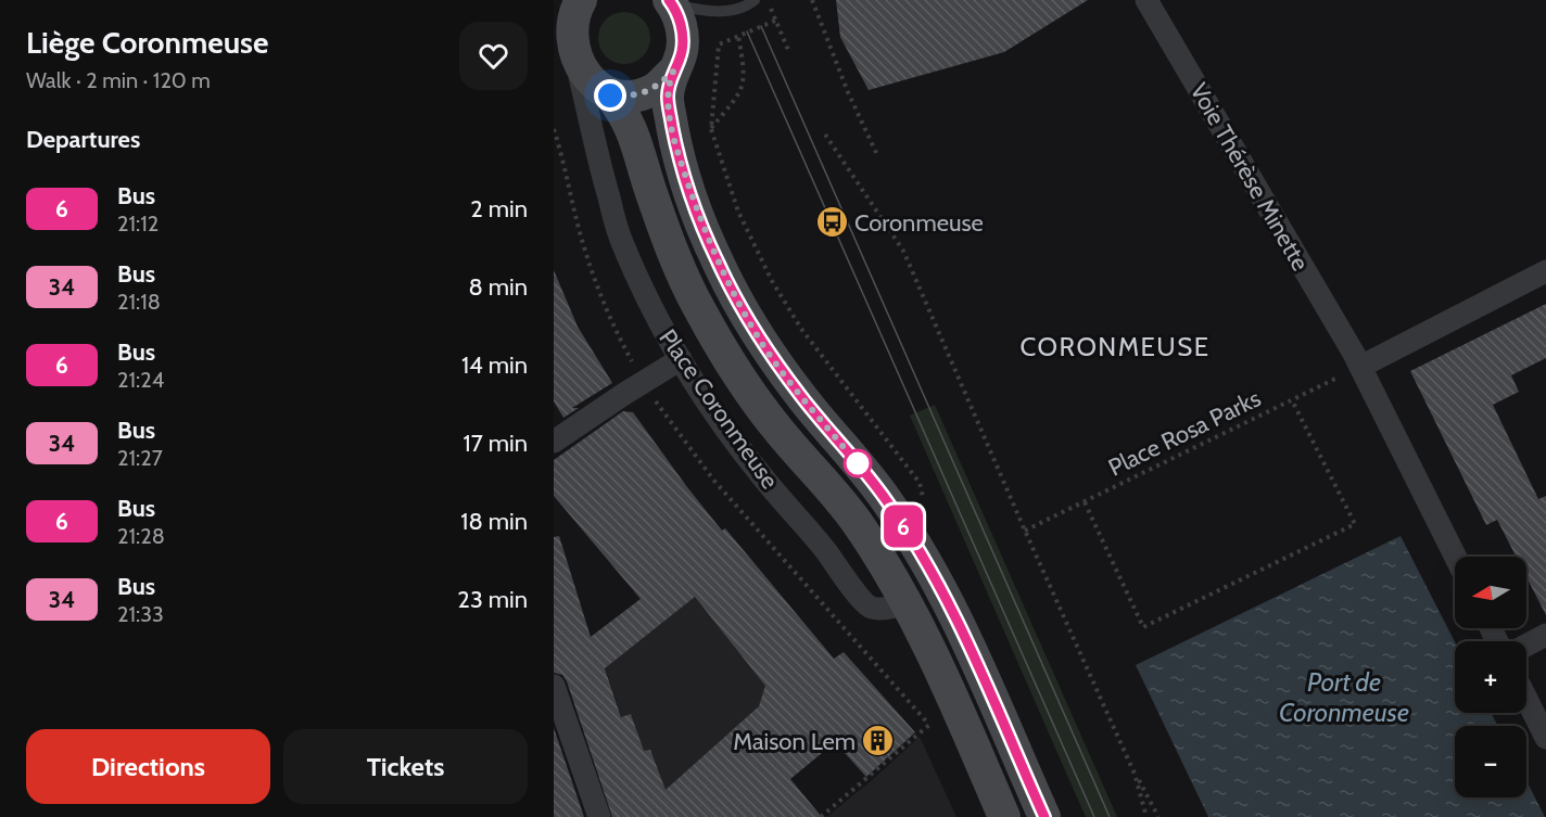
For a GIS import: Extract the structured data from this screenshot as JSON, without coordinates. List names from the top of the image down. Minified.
{"streets":{"main road":["Place Coronmeuse"],"street":["Voie Thérèse Minette"],"path":["Place Rosa Parks"]},"crossings":[["Voie Thérèse Minette","Place Rosa Parks"]],"districts":["CORONMEUSE"],"water":["Port de Coronmeuse"],"places":{"bus stop":["Coronmeuse"],"building":["Maison Lem"]},"lines":["bus line 6"],"north":"left","page":{"heading":[["Liège Coronmeuse","Walk · 2 min · 120 m"],"Departures"],"on_map":"6","list":[{"mark":"6","name":"Bus","note":"21:12","value":"2 min"},{"mark":"34","name":"Bus","note":"21:18","value":"8 min"},{"mark":"6","name":"Bus","note":"21:24","value":"14 min"},{"mark":"34","name":"Bus","note":"21:27","value":"17 min"},{"mark":"6","name":"Bus","note":"21:28","value":"18 min"},{"mark":"34","name":"Bus","note":"21:33","value":"23 min"}],"map_buttons":["+","−"],"buttons":["Directions","Tickets"]}}
